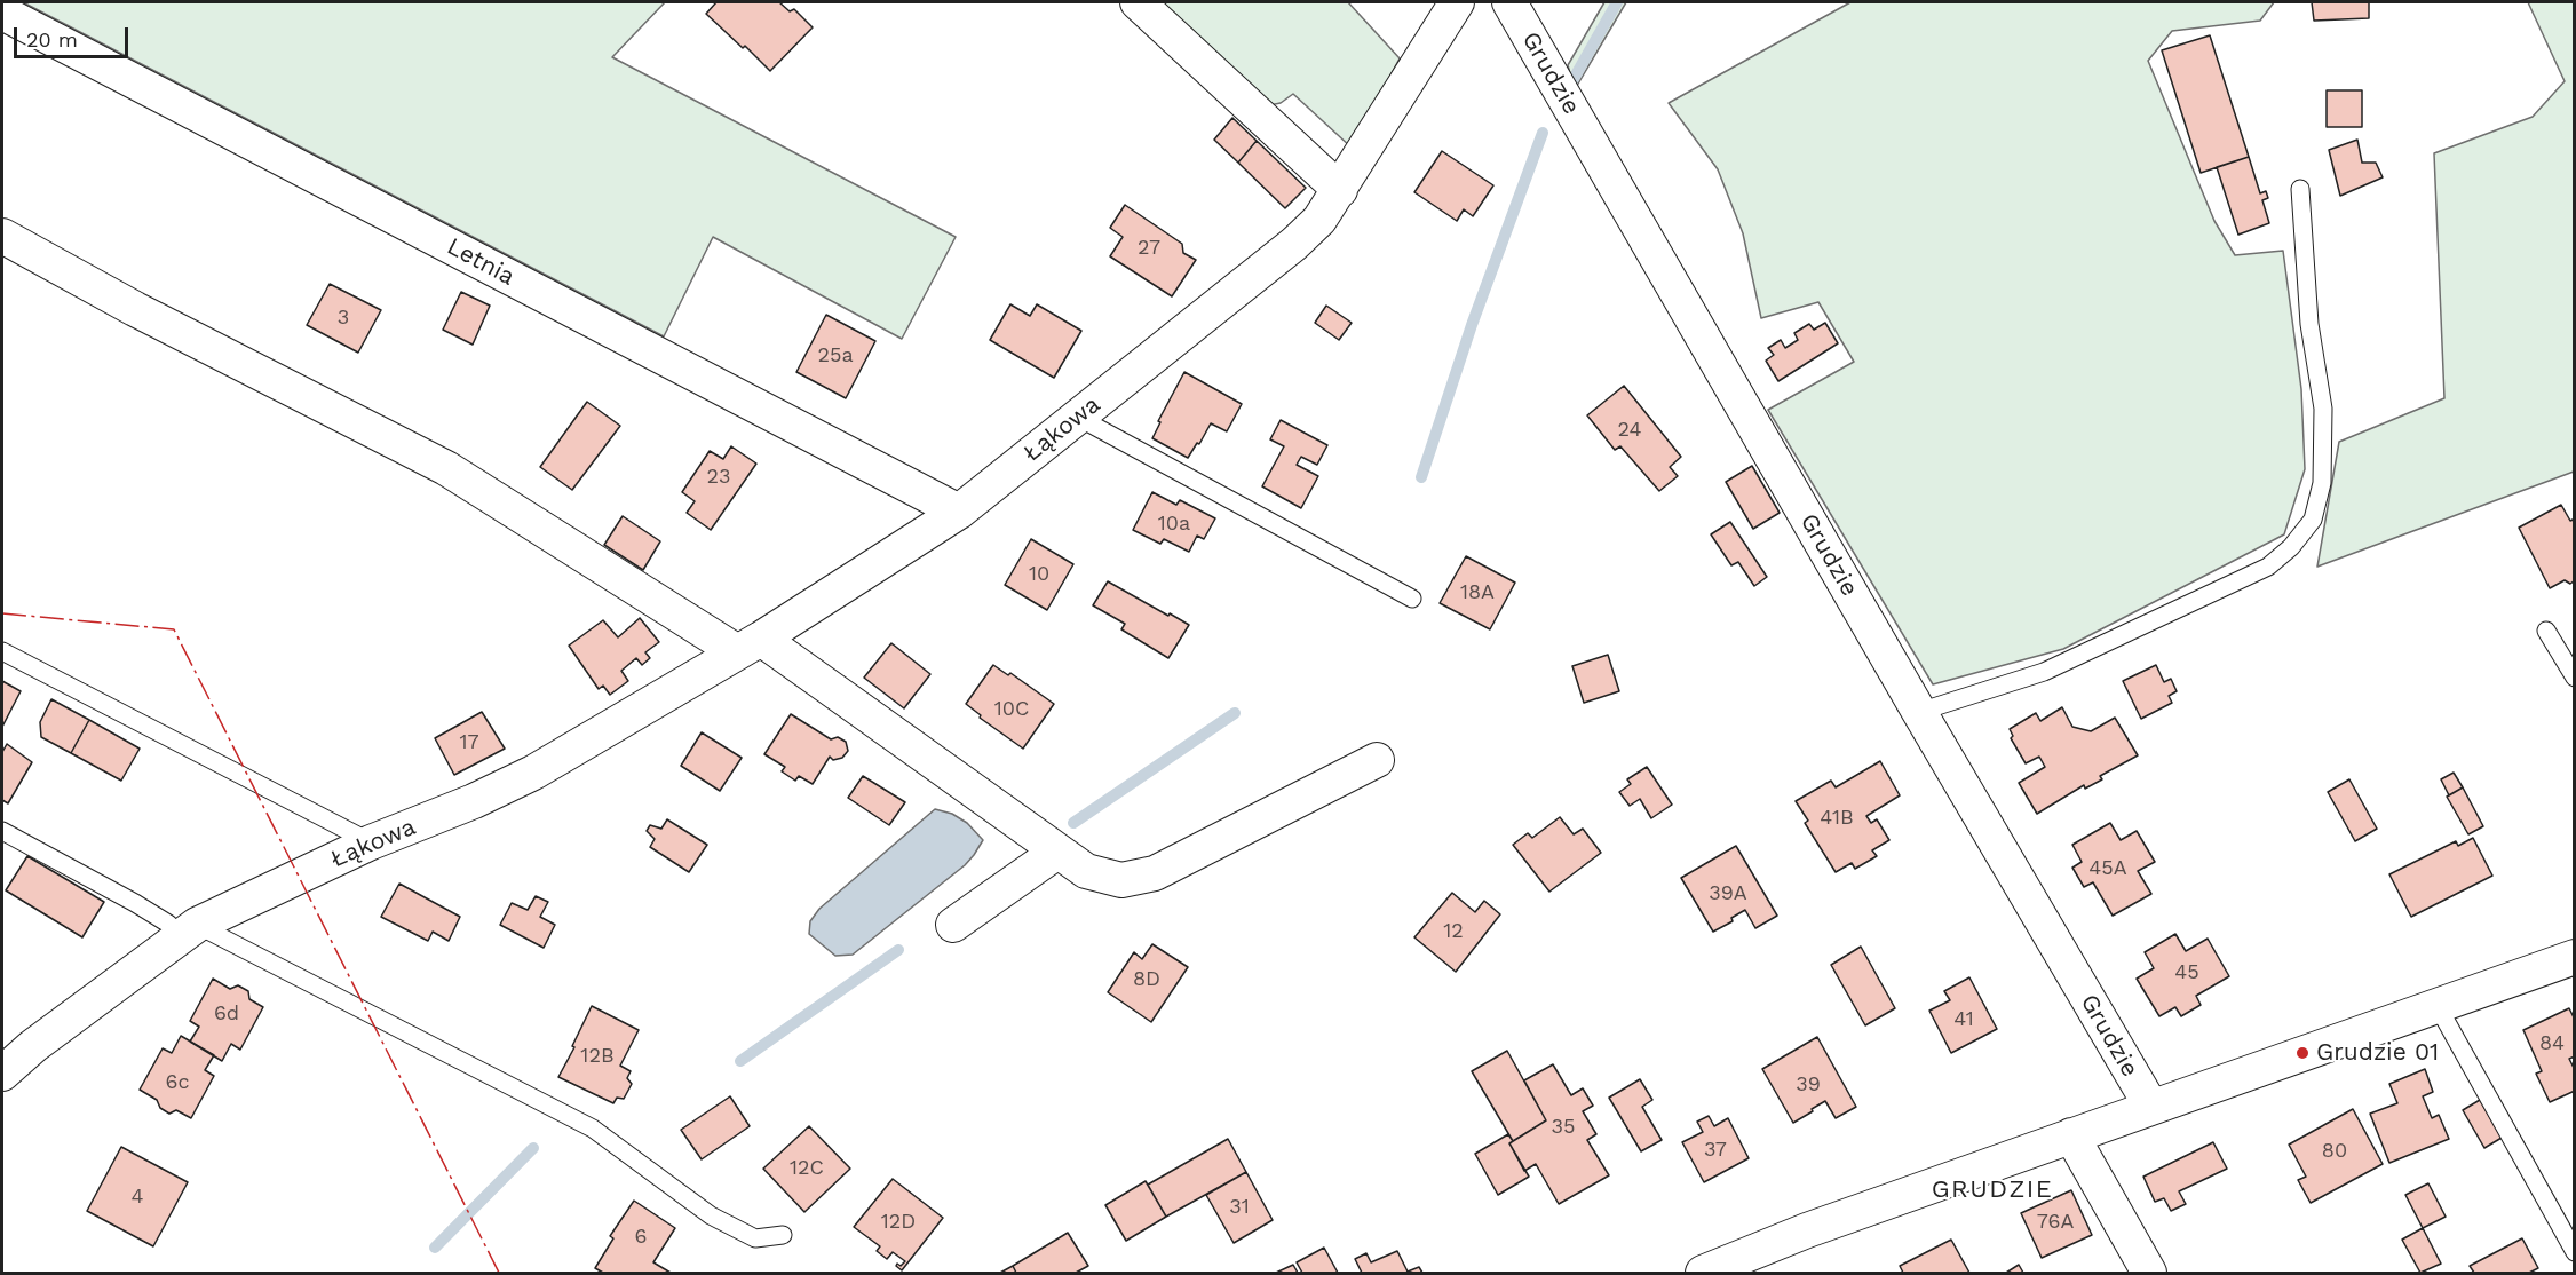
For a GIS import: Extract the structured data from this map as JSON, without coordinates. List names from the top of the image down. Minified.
{"streets":{"street":["Grudzie","Letnia","Łąkowa"]},"crossings":[["Letnia","Łąkowa"]],"districts":["GRUDZIE"],"places":["Grudzie 01"],"house_numbers":["27","3","25a","24","23","10a","10","18A","10C","17","41B","45A","39A","12","45","8D","6d","41","84","12B","6c","39","35","37","80","12C","4","31","12D","76A","6"],"scale_bar":"20 m"}
